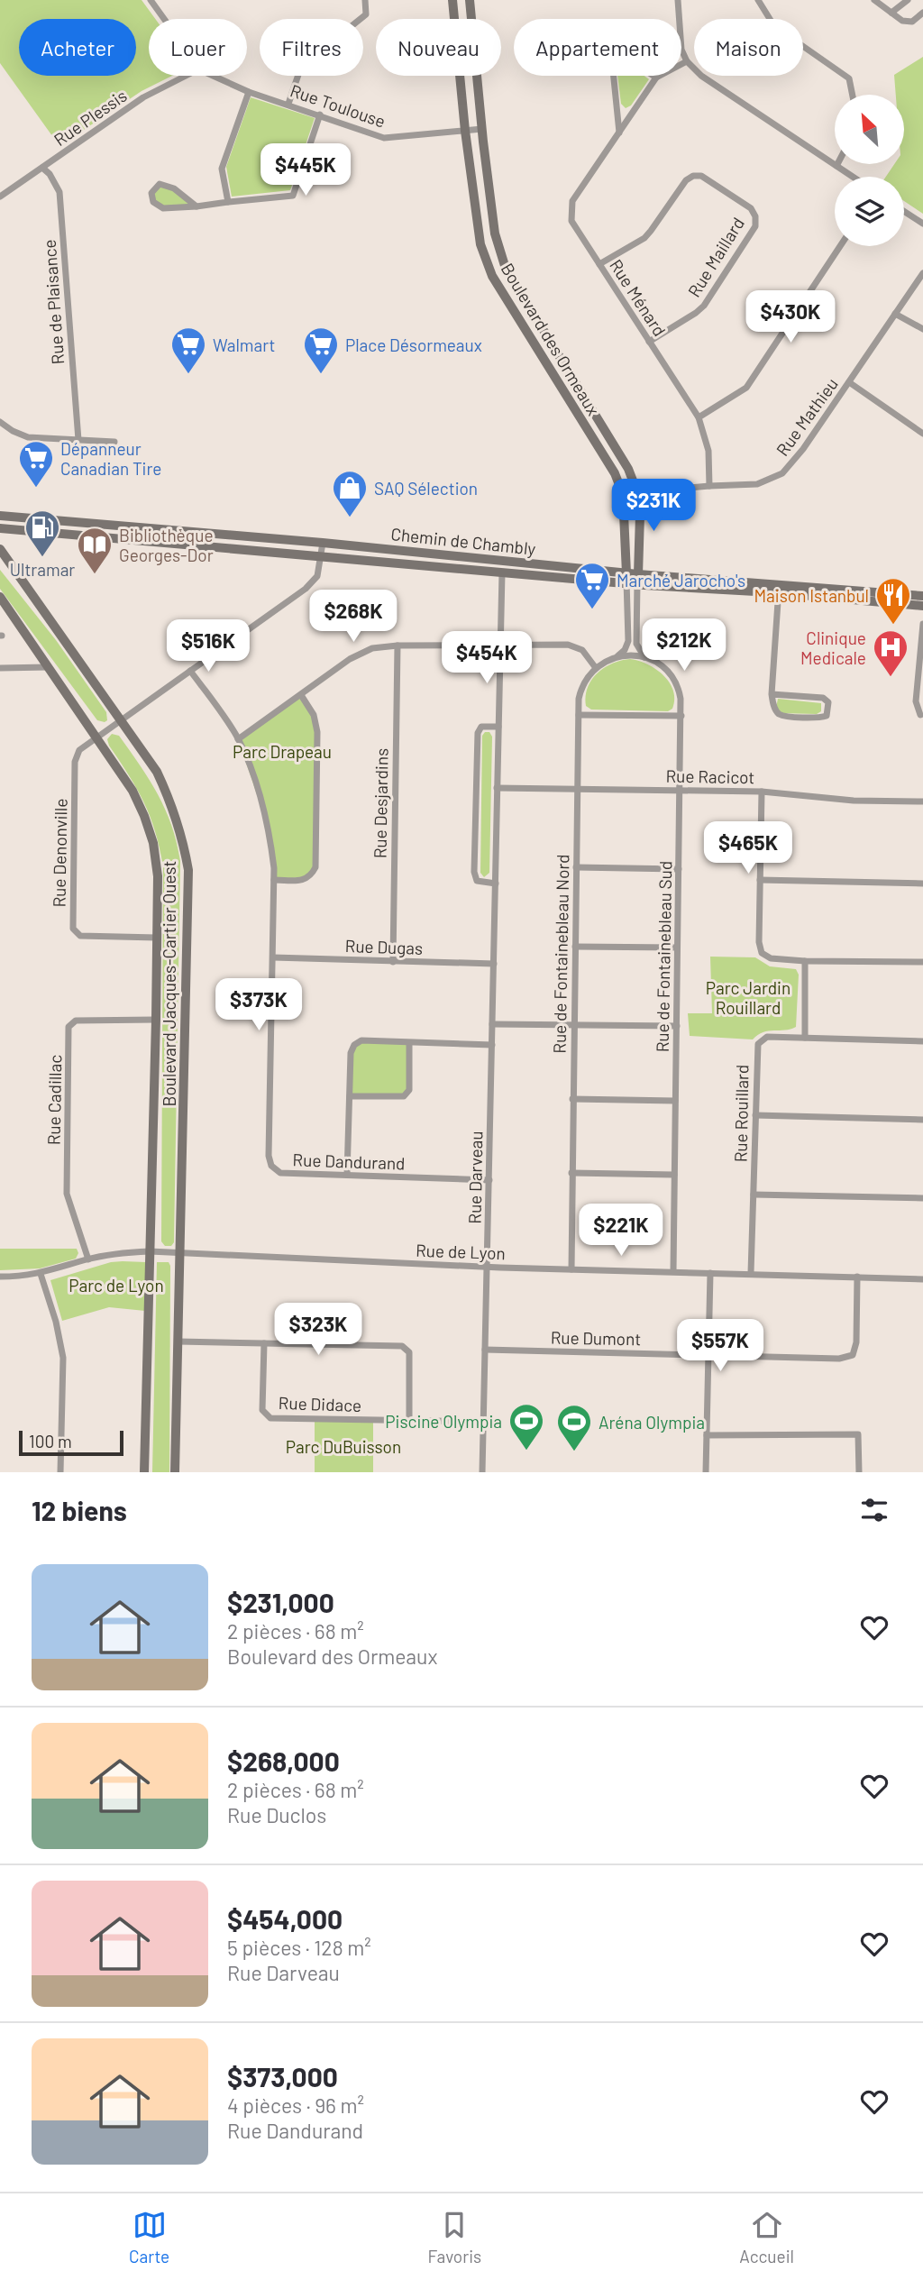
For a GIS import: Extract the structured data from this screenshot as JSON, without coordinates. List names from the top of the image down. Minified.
{"streets":{"main road":["Boulevard des Ormeaux","Chemin de Chambly","Boulevard Jacques-Cartier Ouest"],"street":["Rue Toulouse","Rue Plessis","Rue Maillard","Rue Ménard","Rue de Plaisance","Rue Mathieu","Rue Racicot","Rue Desjardins","Rue Denonville","Rue Dugas","Rue de Fontainebleau Nord","Rue de Fontainebleau Sud","Rue Cadillac","Rue Rouillard","Rue Dandurand","Rue Darveau","Rue de Lyon","Rue Dumont","Rue Didace"]},"crossings":[["Rue Toulouse","Boulevard des Ormeaux"],["Rue Plessis","Rue de Plaisance"],["Rue Maillard","Rue Ménard"],["Rue Ménard","Rue Mathieu"],["Boulevard des Ormeaux","Rue Mathieu"],["Boulevard des Ormeaux","Chemin de Chambly"],["Chemin de Chambly","Rue Denonville"],["Chemin de Chambly","Rue Darveau"],["Rue Racicot","Rue de Fontainebleau Nord"],["Rue Racicot","Rue de Fontainebleau Sud"],["Rue Racicot","Rue Darveau"],["Rue Desjardins","Rue Dugas"],["Rue Denonville","Boulevard Jacques-Cartier Ouest"],["Rue Denonville","Rue Dandurand"],["Rue Dugas","Rue Dandurand"],["Rue Dugas","Rue Darveau"],["Rue de Fontainebleau Nord","Rue de Lyon"],["Rue de Fontainebleau Sud","Rue de Lyon"],["Boulevard Jacques-Cartier Ouest","Rue Cadillac"],["Boulevard Jacques-Cartier Ouest","Rue de Lyon"],["Rue Cadillac","Rue de Lyon"],["Rue Rouillard","Rue de Lyon"],["Rue Dandurand","Rue Darveau"],["Rue Darveau","Rue de Lyon"],["Rue Darveau","Rue Dumont"],["Rue Darveau","Rue Didace"],["Rue de Lyon","Rue Dumont"]],"parks":["Parc Drapeau","Parc Jardin Rouillard","Parc de Lyon","Parc DuBuisson"],"places":{"supermarket":["Walmart","Place Désormeaux","Dépanneur Canadian Tire","Marché Jarocho's"],"shop":["SAQ Sélection"],"fuel station":["Ultramar"],"library":["Bibliothèque Georges-Dor"],"restaurant":["Maison Istanbul"],"hospital":["Clinique Medicale"],"sports":["Piscine Olympia","Aréna Olympia"]},"scale_bar":"100 m","north":"top left","page":{"chip":["Acheter","Louer","Filtres","Nouveau","Appartement","Maison"],"price":["$445K","$430K","$231K","$268K","$212K","$516K","$454K","$465K","$373K","$221K","$323K","$557K"],"scale":"100 m","heading":"12 biens","list":[{"name":"$231,000","note":"2 pièces · 68 m² · Boulevard des Ormeaux"},{"name":"$268,000","note":"2 pièces · 68 m² · Rue Duclos"},{"name":"$454,000","note":"5 pièces · 128 m² · Rue Darveau"},{"name":"$373,000","note":"4 pièces · 96 m² · Rue Dandurand"}],"tabs":["Carte","Favoris","Accueil"]}}
